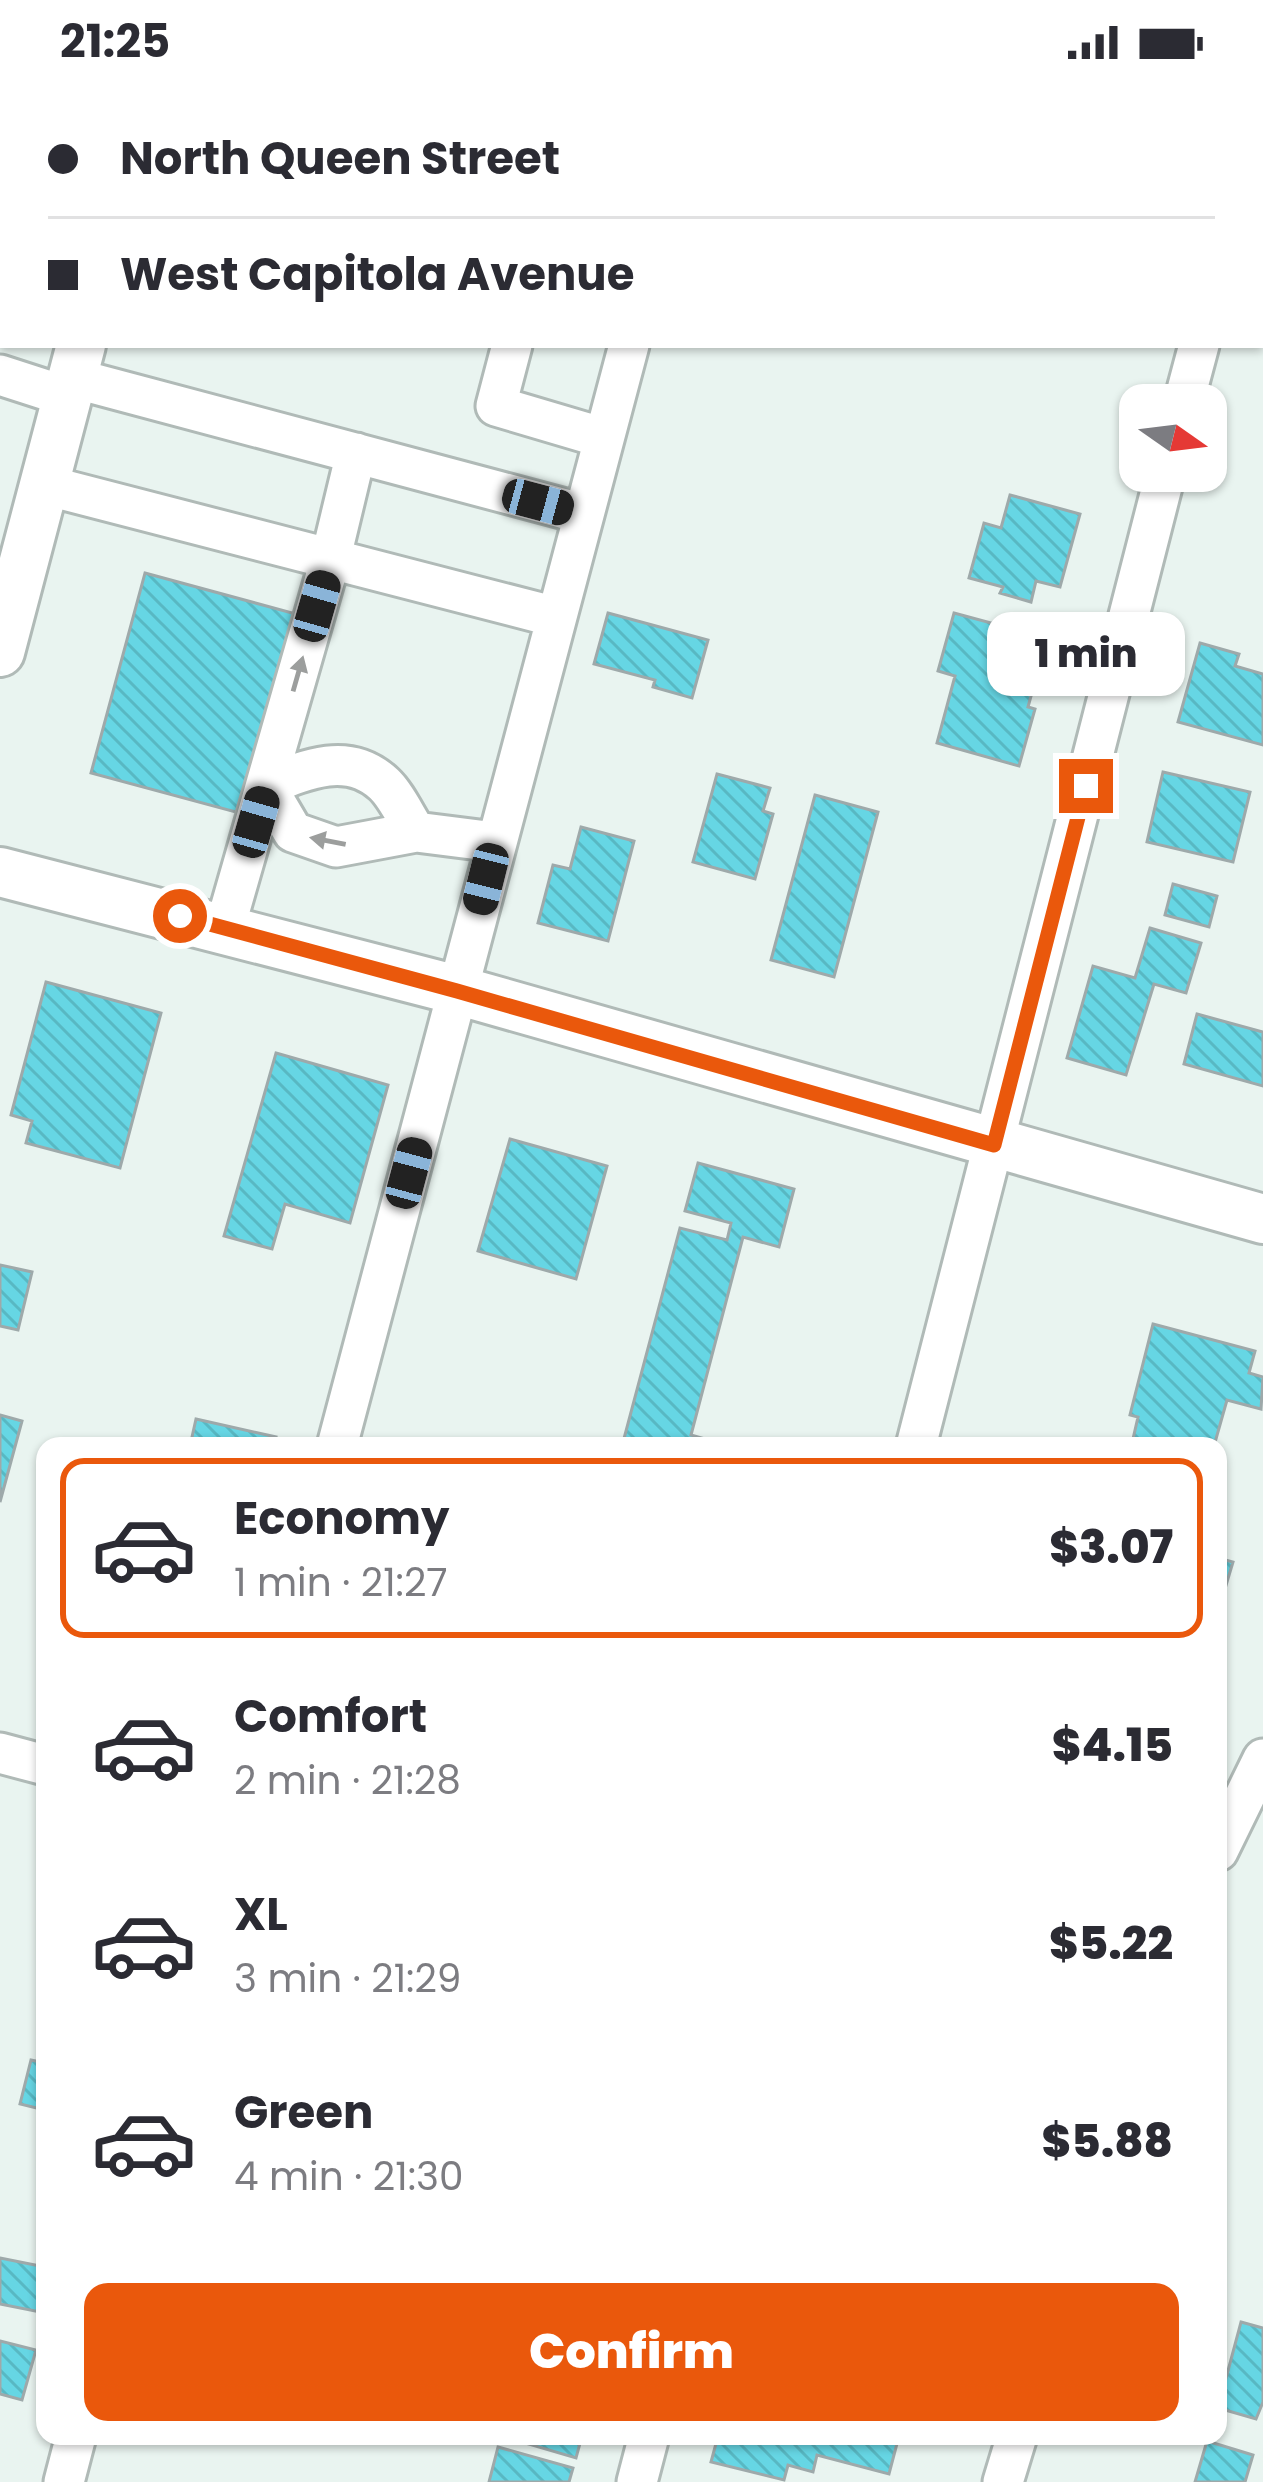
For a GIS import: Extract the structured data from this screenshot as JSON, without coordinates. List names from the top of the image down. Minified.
{"north":"right","page":{"status":"21:25","banner":["North Queen Street","West Capitola Avenue"],"bubble":"1 min","list":[{"name":"Economy","note":"1 min · 21:27","value":"$3.07"},{"name":"Comfort","note":"2 min · 21:28","value":"$4.15"},{"name":"XL","note":"3 min · 21:29","value":"$5.22"},{"name":"Green","note":"4 min · 21:30","value":"$5.88"}],"buttons":"Confirm"}}
